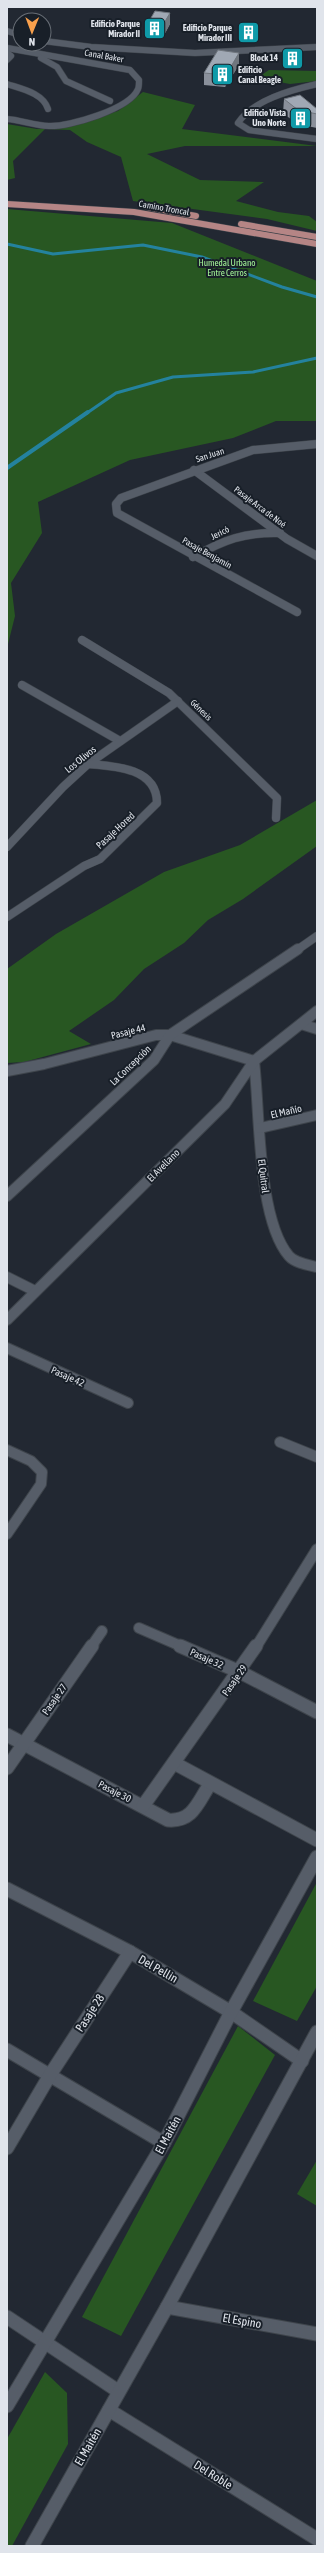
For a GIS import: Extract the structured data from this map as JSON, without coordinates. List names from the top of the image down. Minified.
{"streets":{"main road":["Camino Troncal"],"street":["Canal Baker","San Juan","Pasaje Arca de Noé","Jericó","Pasaje Benjamín","Génesis","Los Olivos","Pasaje Hored","Pasaje 44","La Concepción","El Mañío","El Avellano","El Quitral","Pasaje 42","Pasaje 32","Pasaje 29","Pasaje 27","Pasaje 30","Del Pellin","Pasaje 28","El Maitén","El Espino","Del Roble"]},"crossings":[["San Juan","Pasaje Arca de Noé"],["San Juan","Pasaje Benjamín"],["Pasaje Arca de Noé","Jericó"],["Jericó","Pasaje Benjamín"],["Génesis","Los Olivos"],["Los Olivos","Pasaje Hored"],["Pasaje 44","La Concepción"],["Pasaje 44","El Avellano"],["Pasaje 44","El Quitral"],["El Mañío","El Quitral"],["El Avellano","El Quitral"],["Pasaje 32","Pasaje 29"],["Pasaje 29","Pasaje 30"],["Pasaje 27","Pasaje 30"],["Del Pellin","Pasaje 28"],["Del Pellin","El Maitén"],["El Maitén","El Espino"],["El Maitén","Del Roble"]],"parks":["Humedal Urbano Entre Cerros"],"places":{"building":["Edificio Parque Mirador II","Edificio Parque Mirador III","Block 14","Edificio Canal Beagle","Edificio Vista Uno Norte"]},"north":"bottom"}
